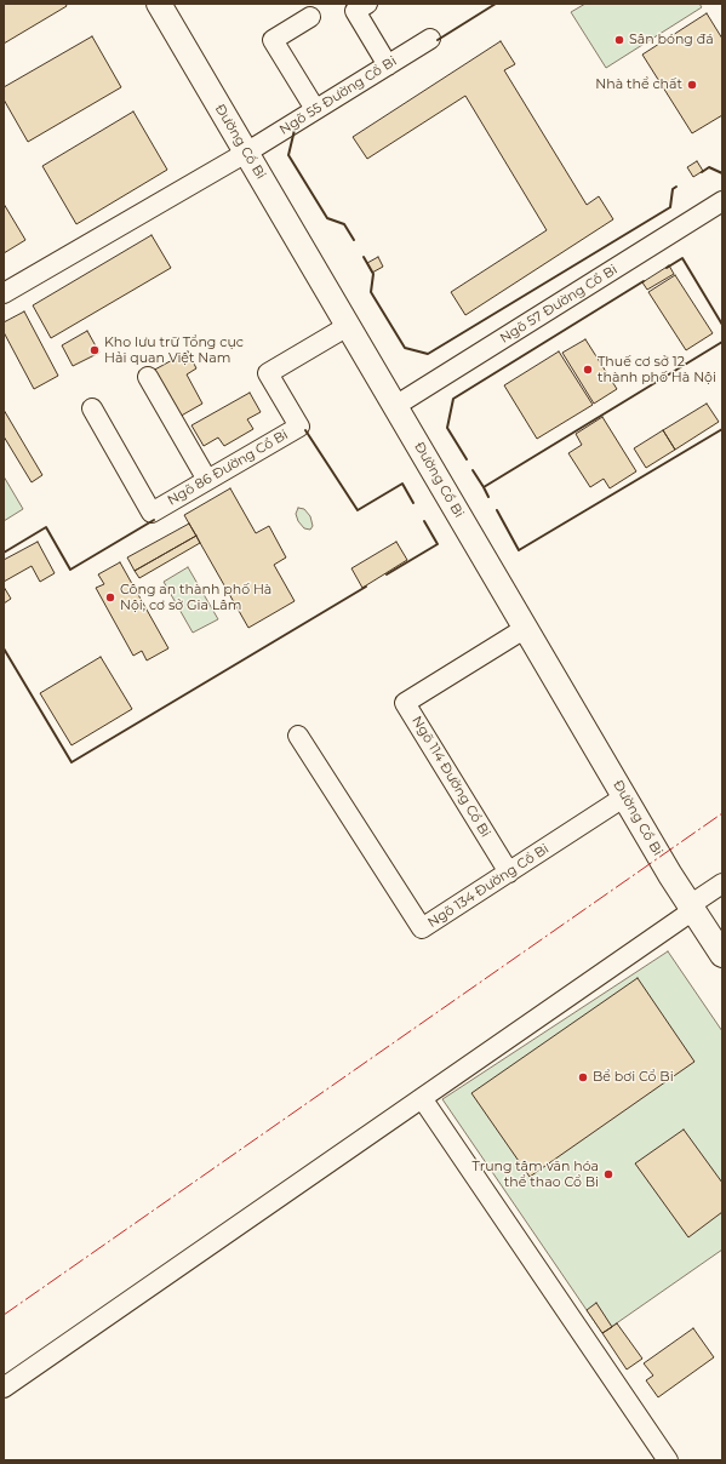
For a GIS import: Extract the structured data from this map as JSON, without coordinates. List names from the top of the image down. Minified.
{"streets":{"main road":["Đường Cổ Bi"],"street":["Ngõ 55 Đường Cổ Bi","Ngõ 57 Đường Cổ Bi","Ngõ 86 Đường Cổ Bi","Ngõ 114 Đường Cổ Bi","Ngõ 134 Đường Cổ Bi"]},"crossings":[["Ngõ 55 Đường Cổ Bi","Đường Cổ Bi"],["Đường Cổ Bi","Ngõ 57 Đường Cổ Bi"],["Đường Cổ Bi","Ngõ 86 Đường Cổ Bi"],["Đường Cổ Bi","Ngõ 114 Đường Cổ Bi"],["Đường Cổ Bi","Ngõ 134 Đường Cổ Bi"],["Ngõ 114 Đường Cổ Bi","Ngõ 134 Đường Cổ Bi"]],"places":["Sân bóng đá","Nhà thể chất","Kho lưu trữ Tổng cục Hải quan Việt Nam","Thuế cơ sở 12 thành phố Hà Nội","Công an thành phố Hà Nội, cơ sở Gia Lâm","Bể bơi Cổ Bi","Trung tâm văn hóa thể thao Cổ Bi"]}
